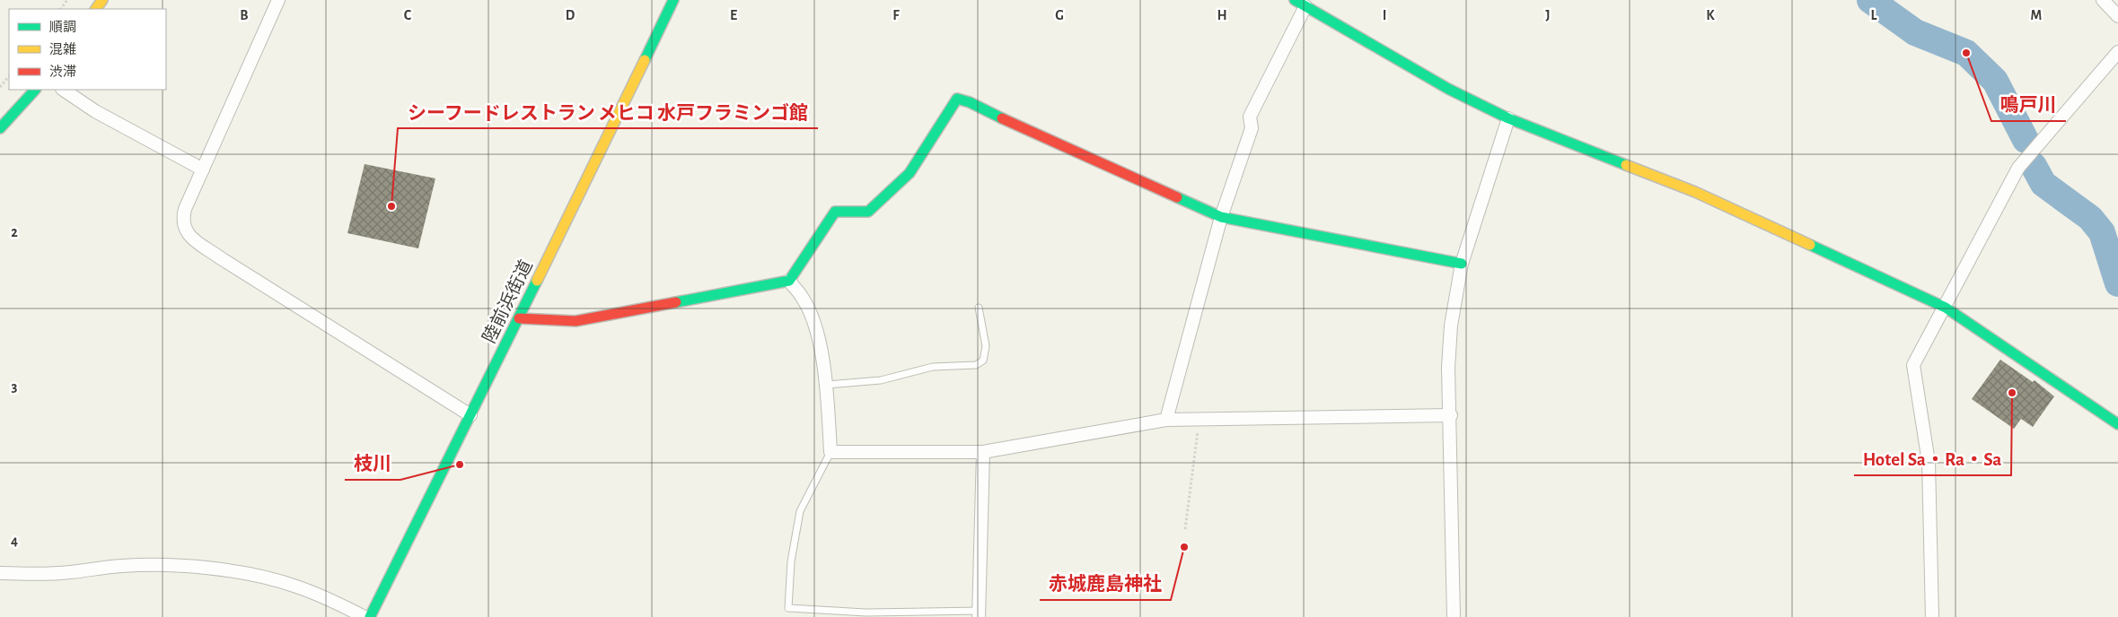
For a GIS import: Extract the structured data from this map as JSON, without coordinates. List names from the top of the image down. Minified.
{"streets":{"street":["陸前浜街道"]},"places":["鳴戸川","シーフードレストラン メヒコ 水戸フラミンゴ館","Hotel Sa・Ra・Sa","枝川","赤城鹿島神社"],"legend":["順調","混雑","渋滞"],"grid":{"columns":["B","C","D","E","F","G","H","I","J","K","L","M"],"rows":["2","3","4"]}}
